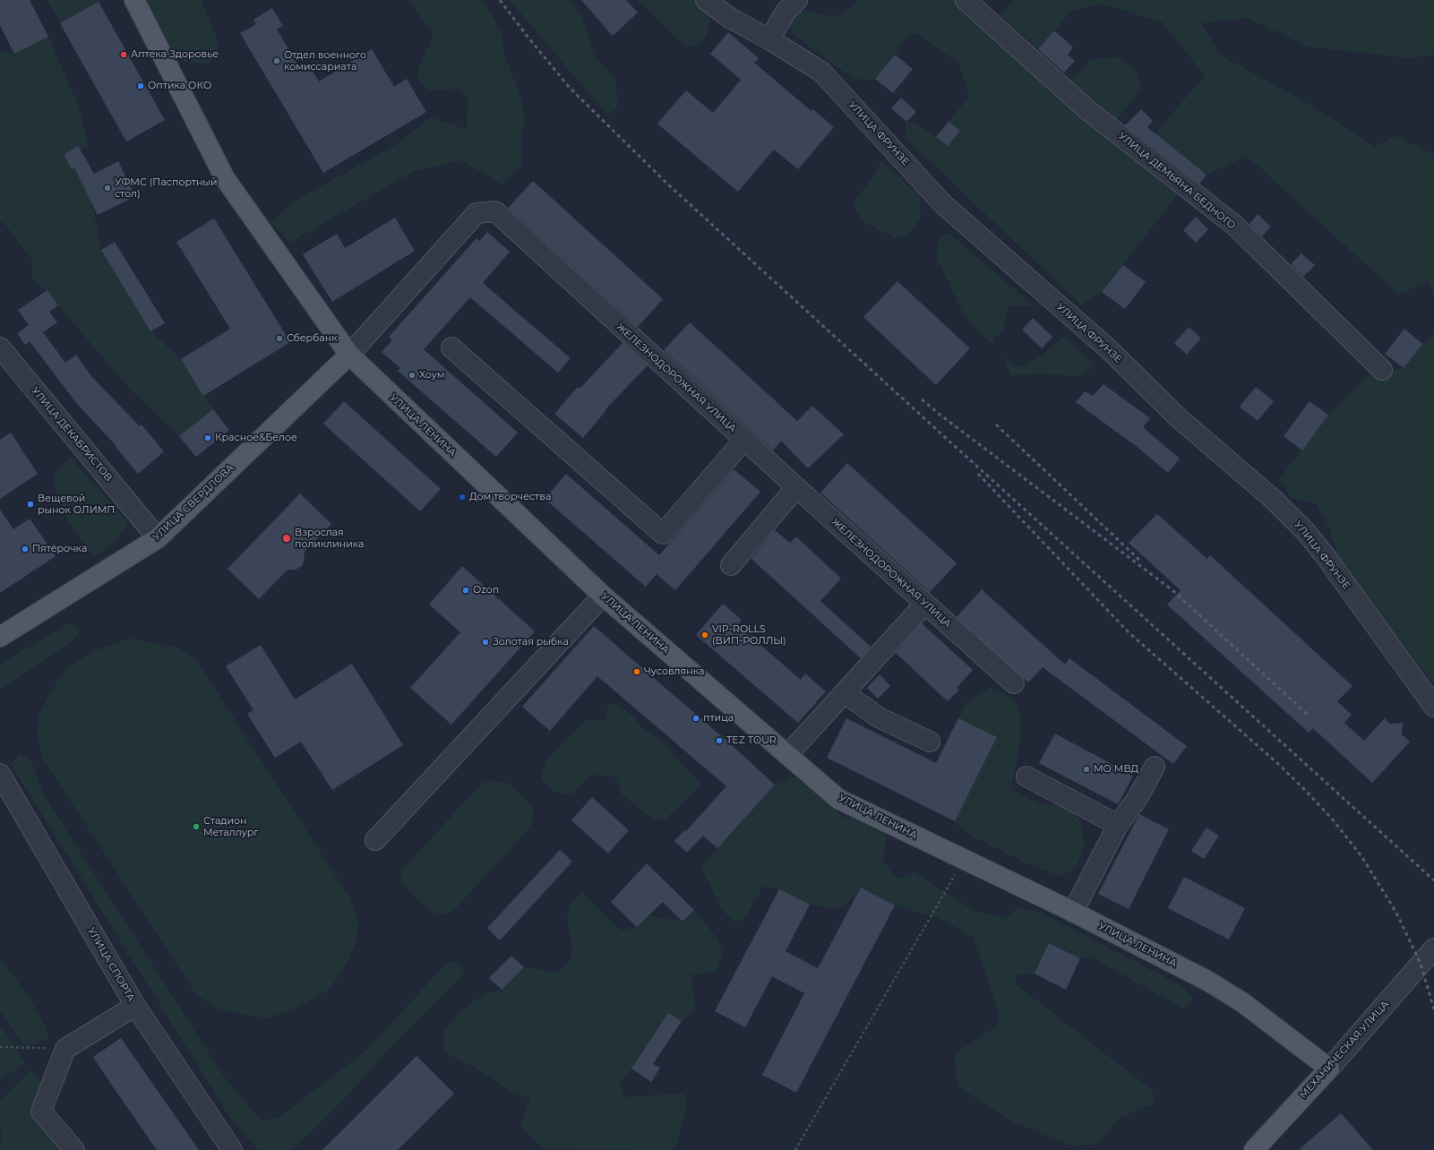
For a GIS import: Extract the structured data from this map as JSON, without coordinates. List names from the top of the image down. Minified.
{"streets":{"main road":["УЛИЦА ЛЕНИНА","УЛИЦА СВЕРДЛОВА","МЕХАНИЧЕСКАЯ УЛИЦА"],"street":["УЛИЦА ФРУНЗЕ","УЛИЦА ДЕМЬЯНА БЕДНОГО","ЖЕЛЕЗНОДОРОЖНАЯ УЛИЦА","УЛИЦА ДЕКАБРИСТОВ","УЛИЦА СПОРТА"]},"crossings":[["ЖЕЛЕЗНОДОРОЖНАЯ УЛИЦА","УЛИЦА ЛЕНИНА"],["ЖЕЛЕЗНОДОРОЖНАЯ УЛИЦА","УЛИЦА СВЕРДЛОВА"],["УЛИЦА ЛЕНИНА","УЛИЦА СВЕРДЛОВА"],["УЛИЦА ЛЕНИНА","МЕХАНИЧЕСКАЯ УЛИЦА"],["УЛИЦА ДЕКАБРИСТОВ","УЛИЦА СВЕРДЛОВА"]],"places":["Аптека Здоровье","Отдел военного комиссариата","Оптика ОКО","УФМС (Паспортный стол)","Сбербанк","Хоум","Красное&Белое","Дом творчества","Вещевой рынок ОЛИМП","Взрослая поликлиника","Пятёрочка","Ozon","VIP-ROLLS (ВИП-РОЛЛЫ)","Золотая рыбка","Чусовлянка","птица","TEZ TOUR","МО МВД","Стадион Металлург"]}
